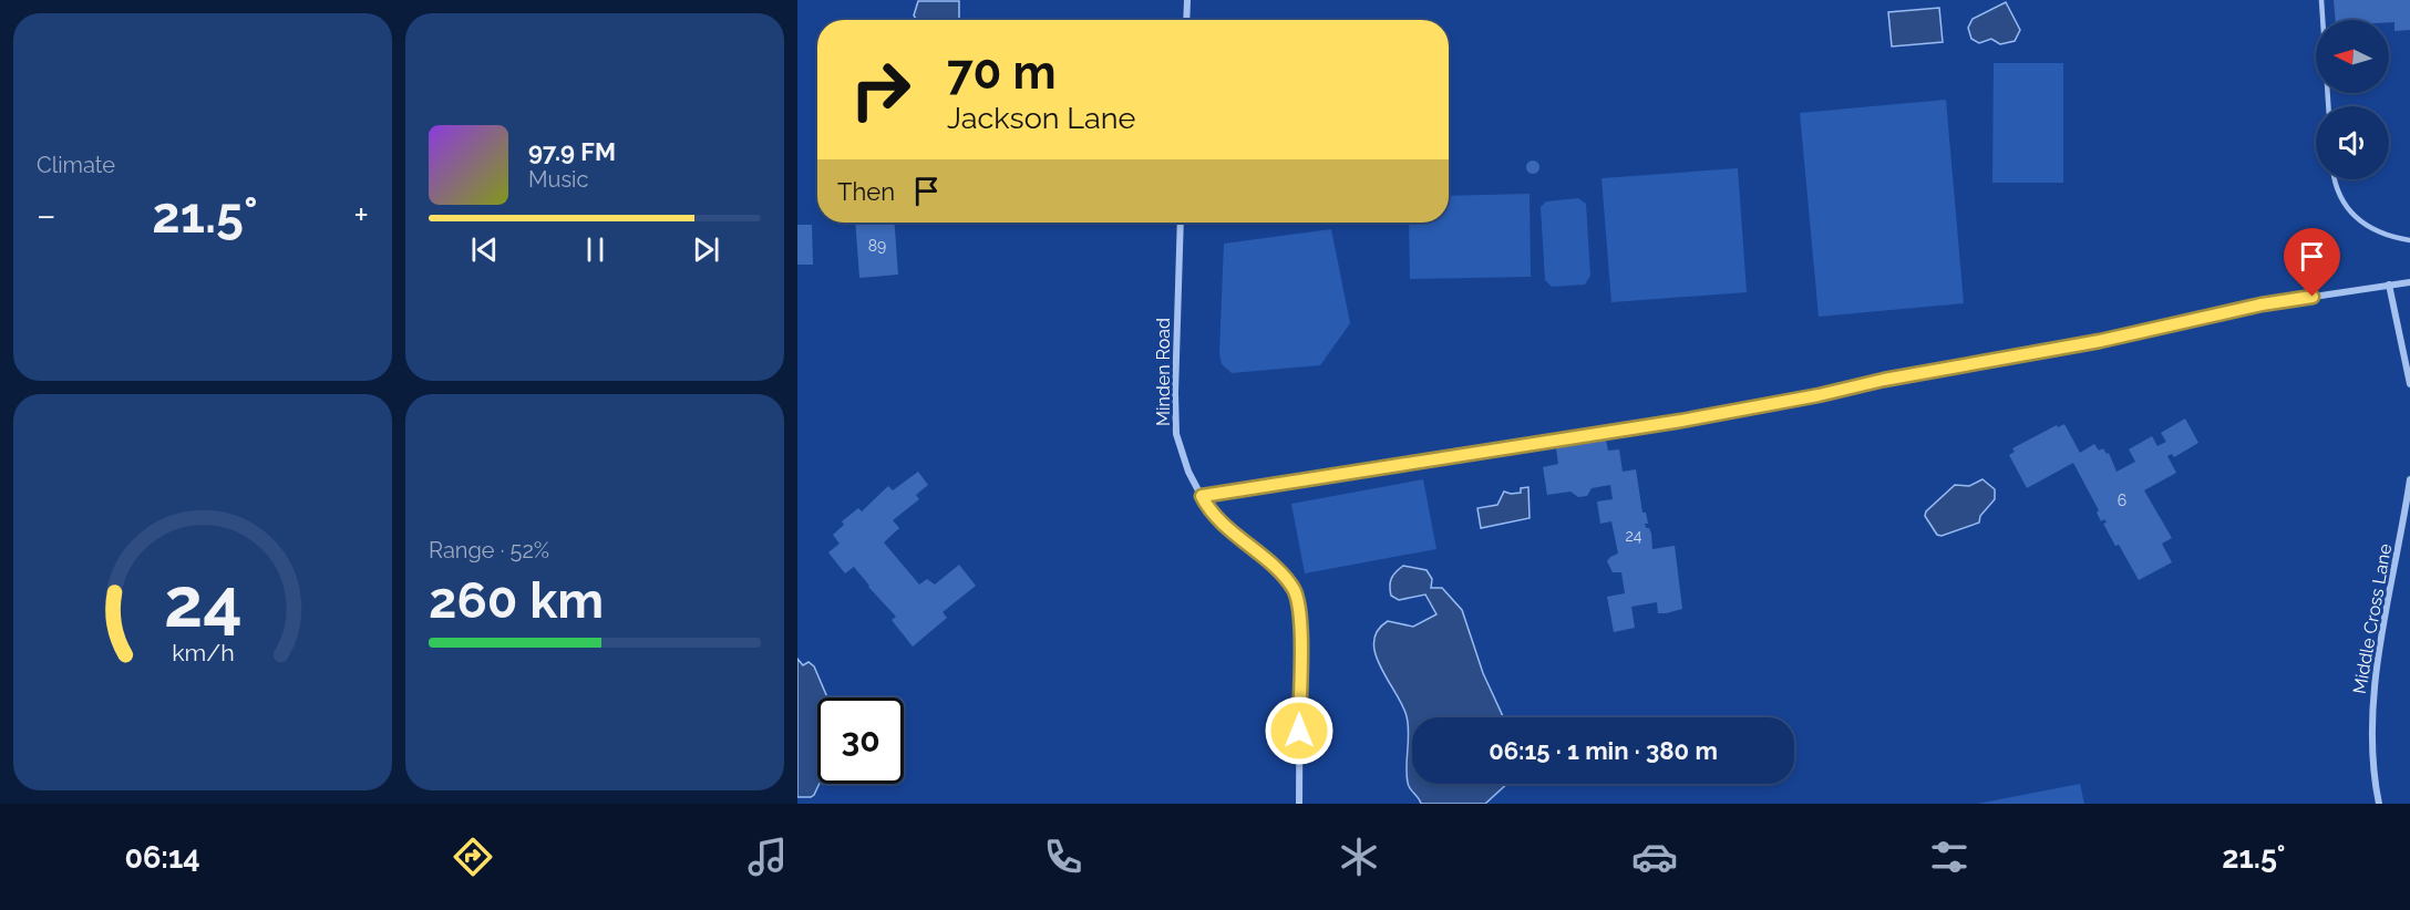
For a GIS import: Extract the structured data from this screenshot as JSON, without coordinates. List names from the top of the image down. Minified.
{"streets":{"street":["Minden Road","Middle Cross Lane"]},"house_numbers":["89","6","24"],"north":"left","page":{"tile":["Climate",["Range · 52%","260 km"]],"turn":["70 m","Jackson Lane"],"song":["97.9 FM","Music"],"then":"Then","heat":["−","21.5°","+"],"limit":"30","trip":"06:15 · 1 min · 380 m","tabs":["06:14","21.5°"],"gauge":["24","km/h"]}}
